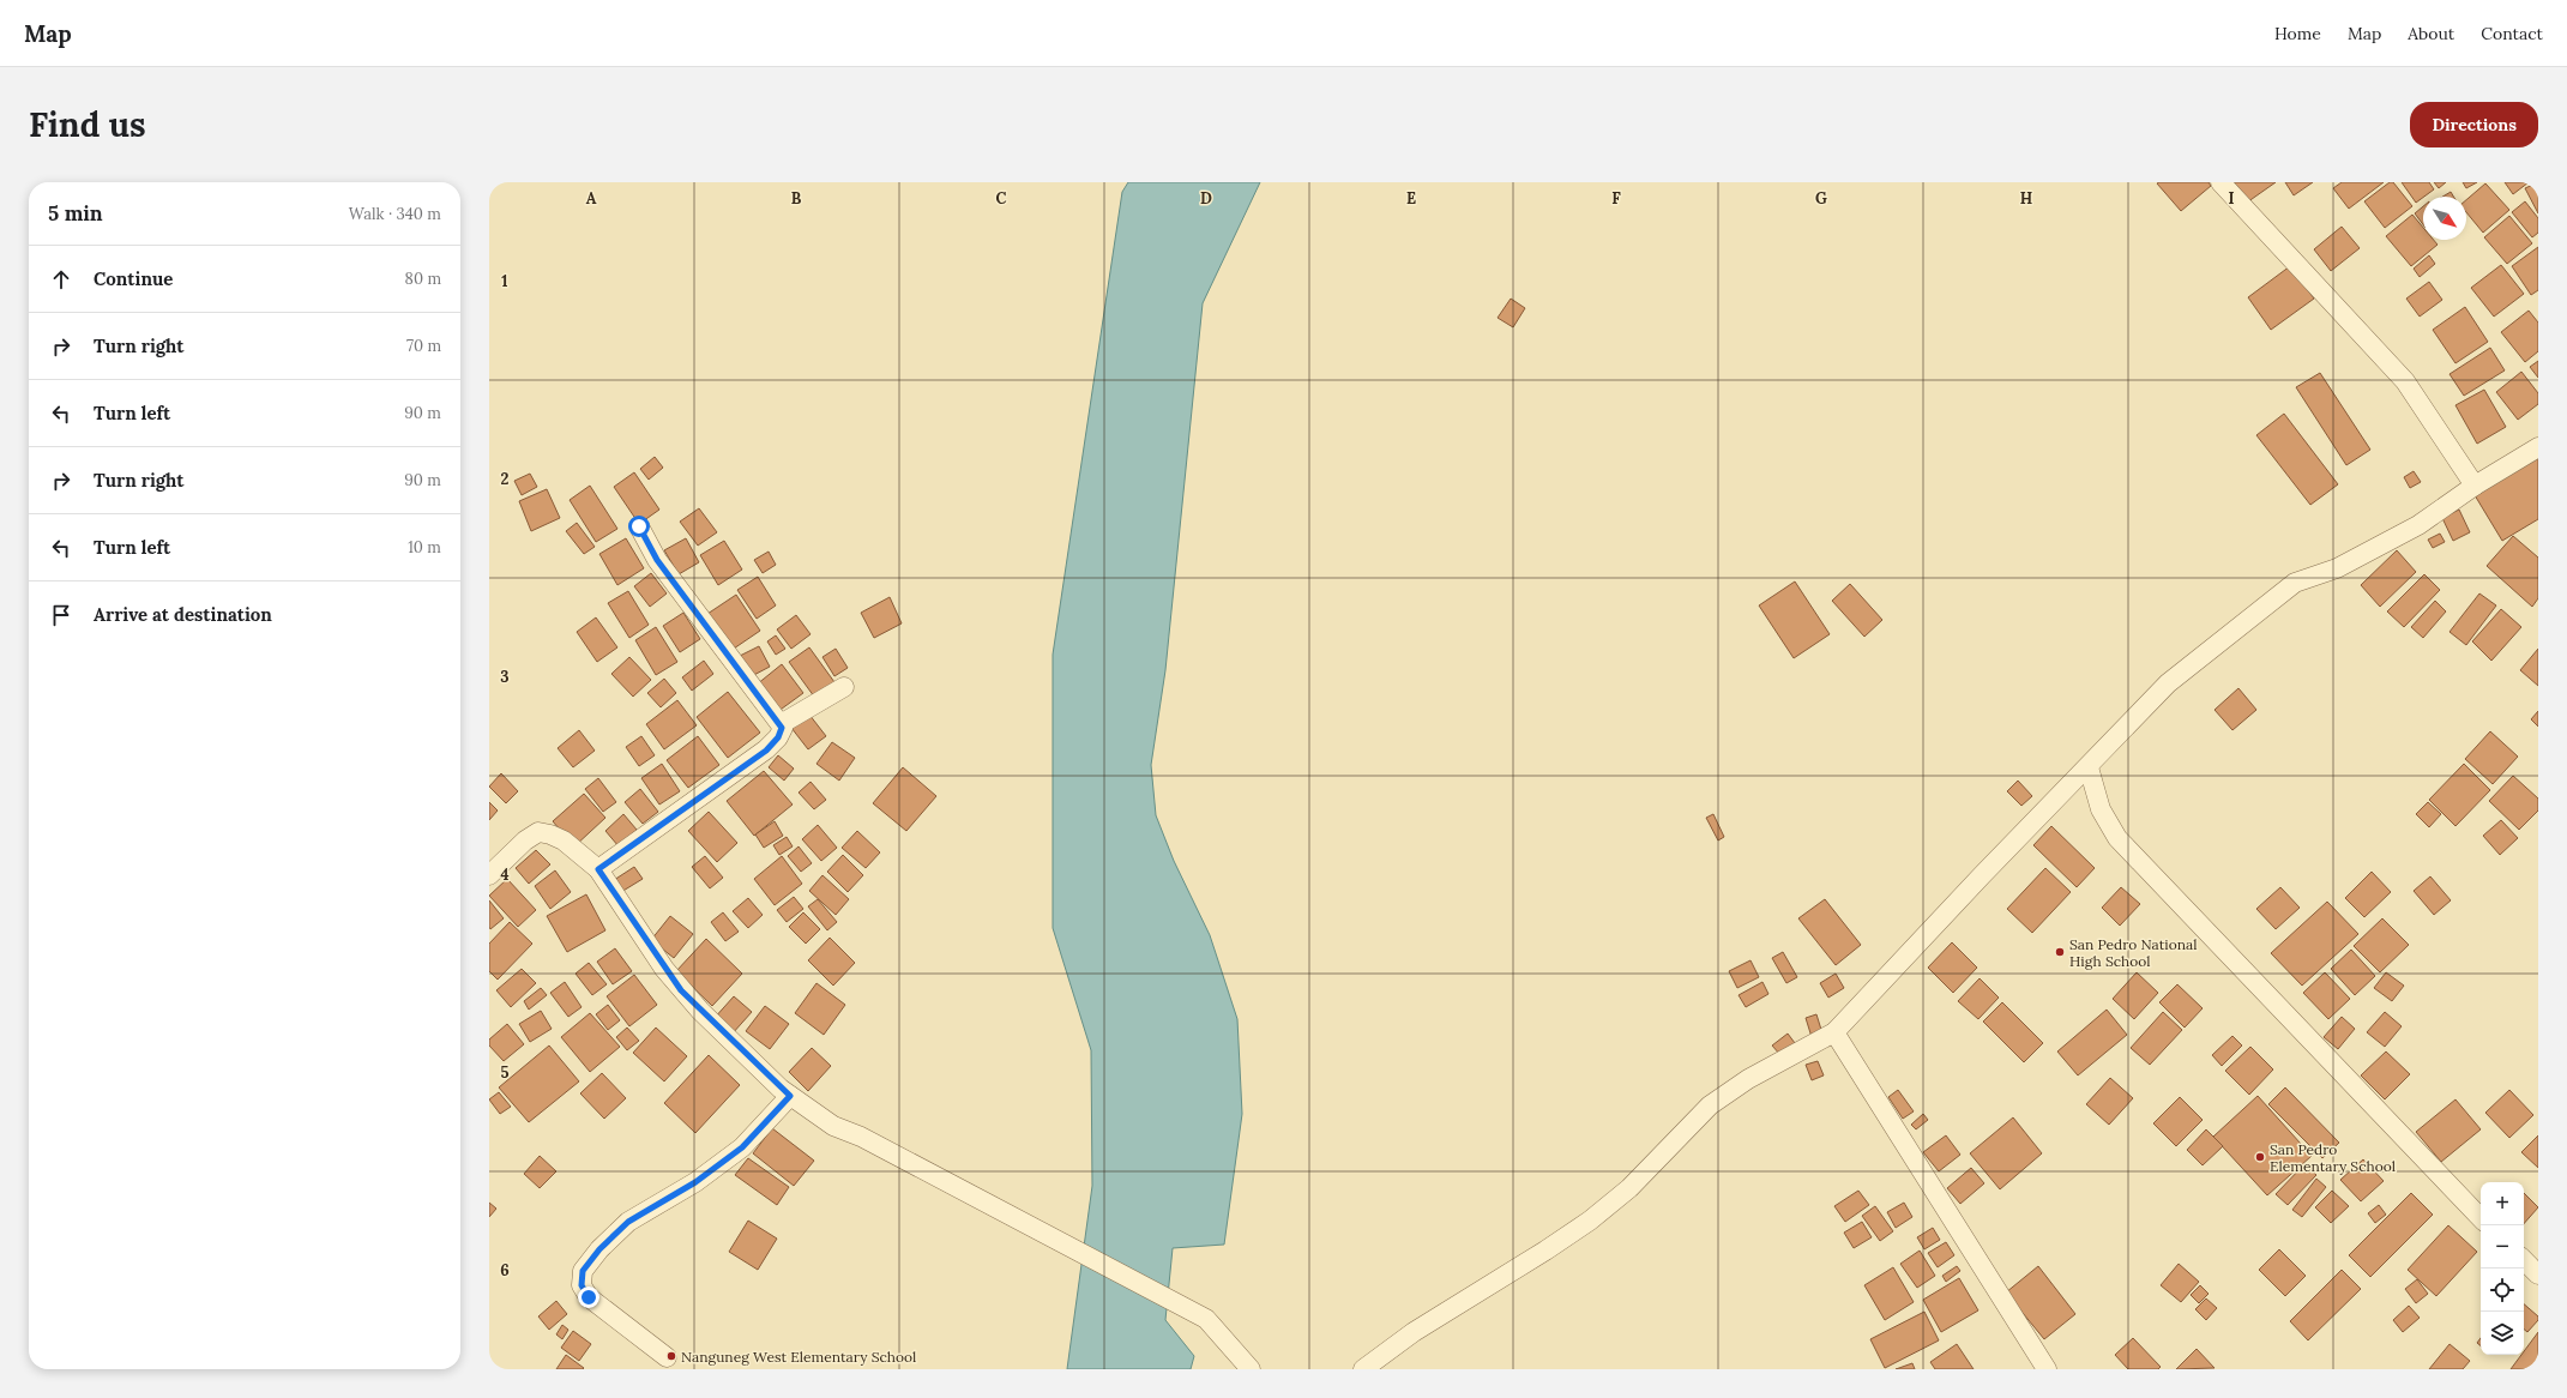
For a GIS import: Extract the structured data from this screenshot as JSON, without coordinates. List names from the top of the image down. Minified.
{"places":["San Pedro National High School","San Pedro Elementary School","Nanguneg West Elementary School"],"north":"bottom right","page":{"header":"Map","nav":["Home","Map","About","Contact"],"buttons":"Directions","title":"Find us","heading":["5 min","Walk · 340 m"],"list":[["Continue","80 m"],["Turn right","70 m"],["Turn left","90 m"],["Turn right","90 m"],["Turn left","10 m"],"Arrive at destination"],"map_buttons":["+","−"]},"grid":{"columns":["A","B","C","D","E","F","G","H","I"],"rows":["1","2","3","4","5","6"]}}
